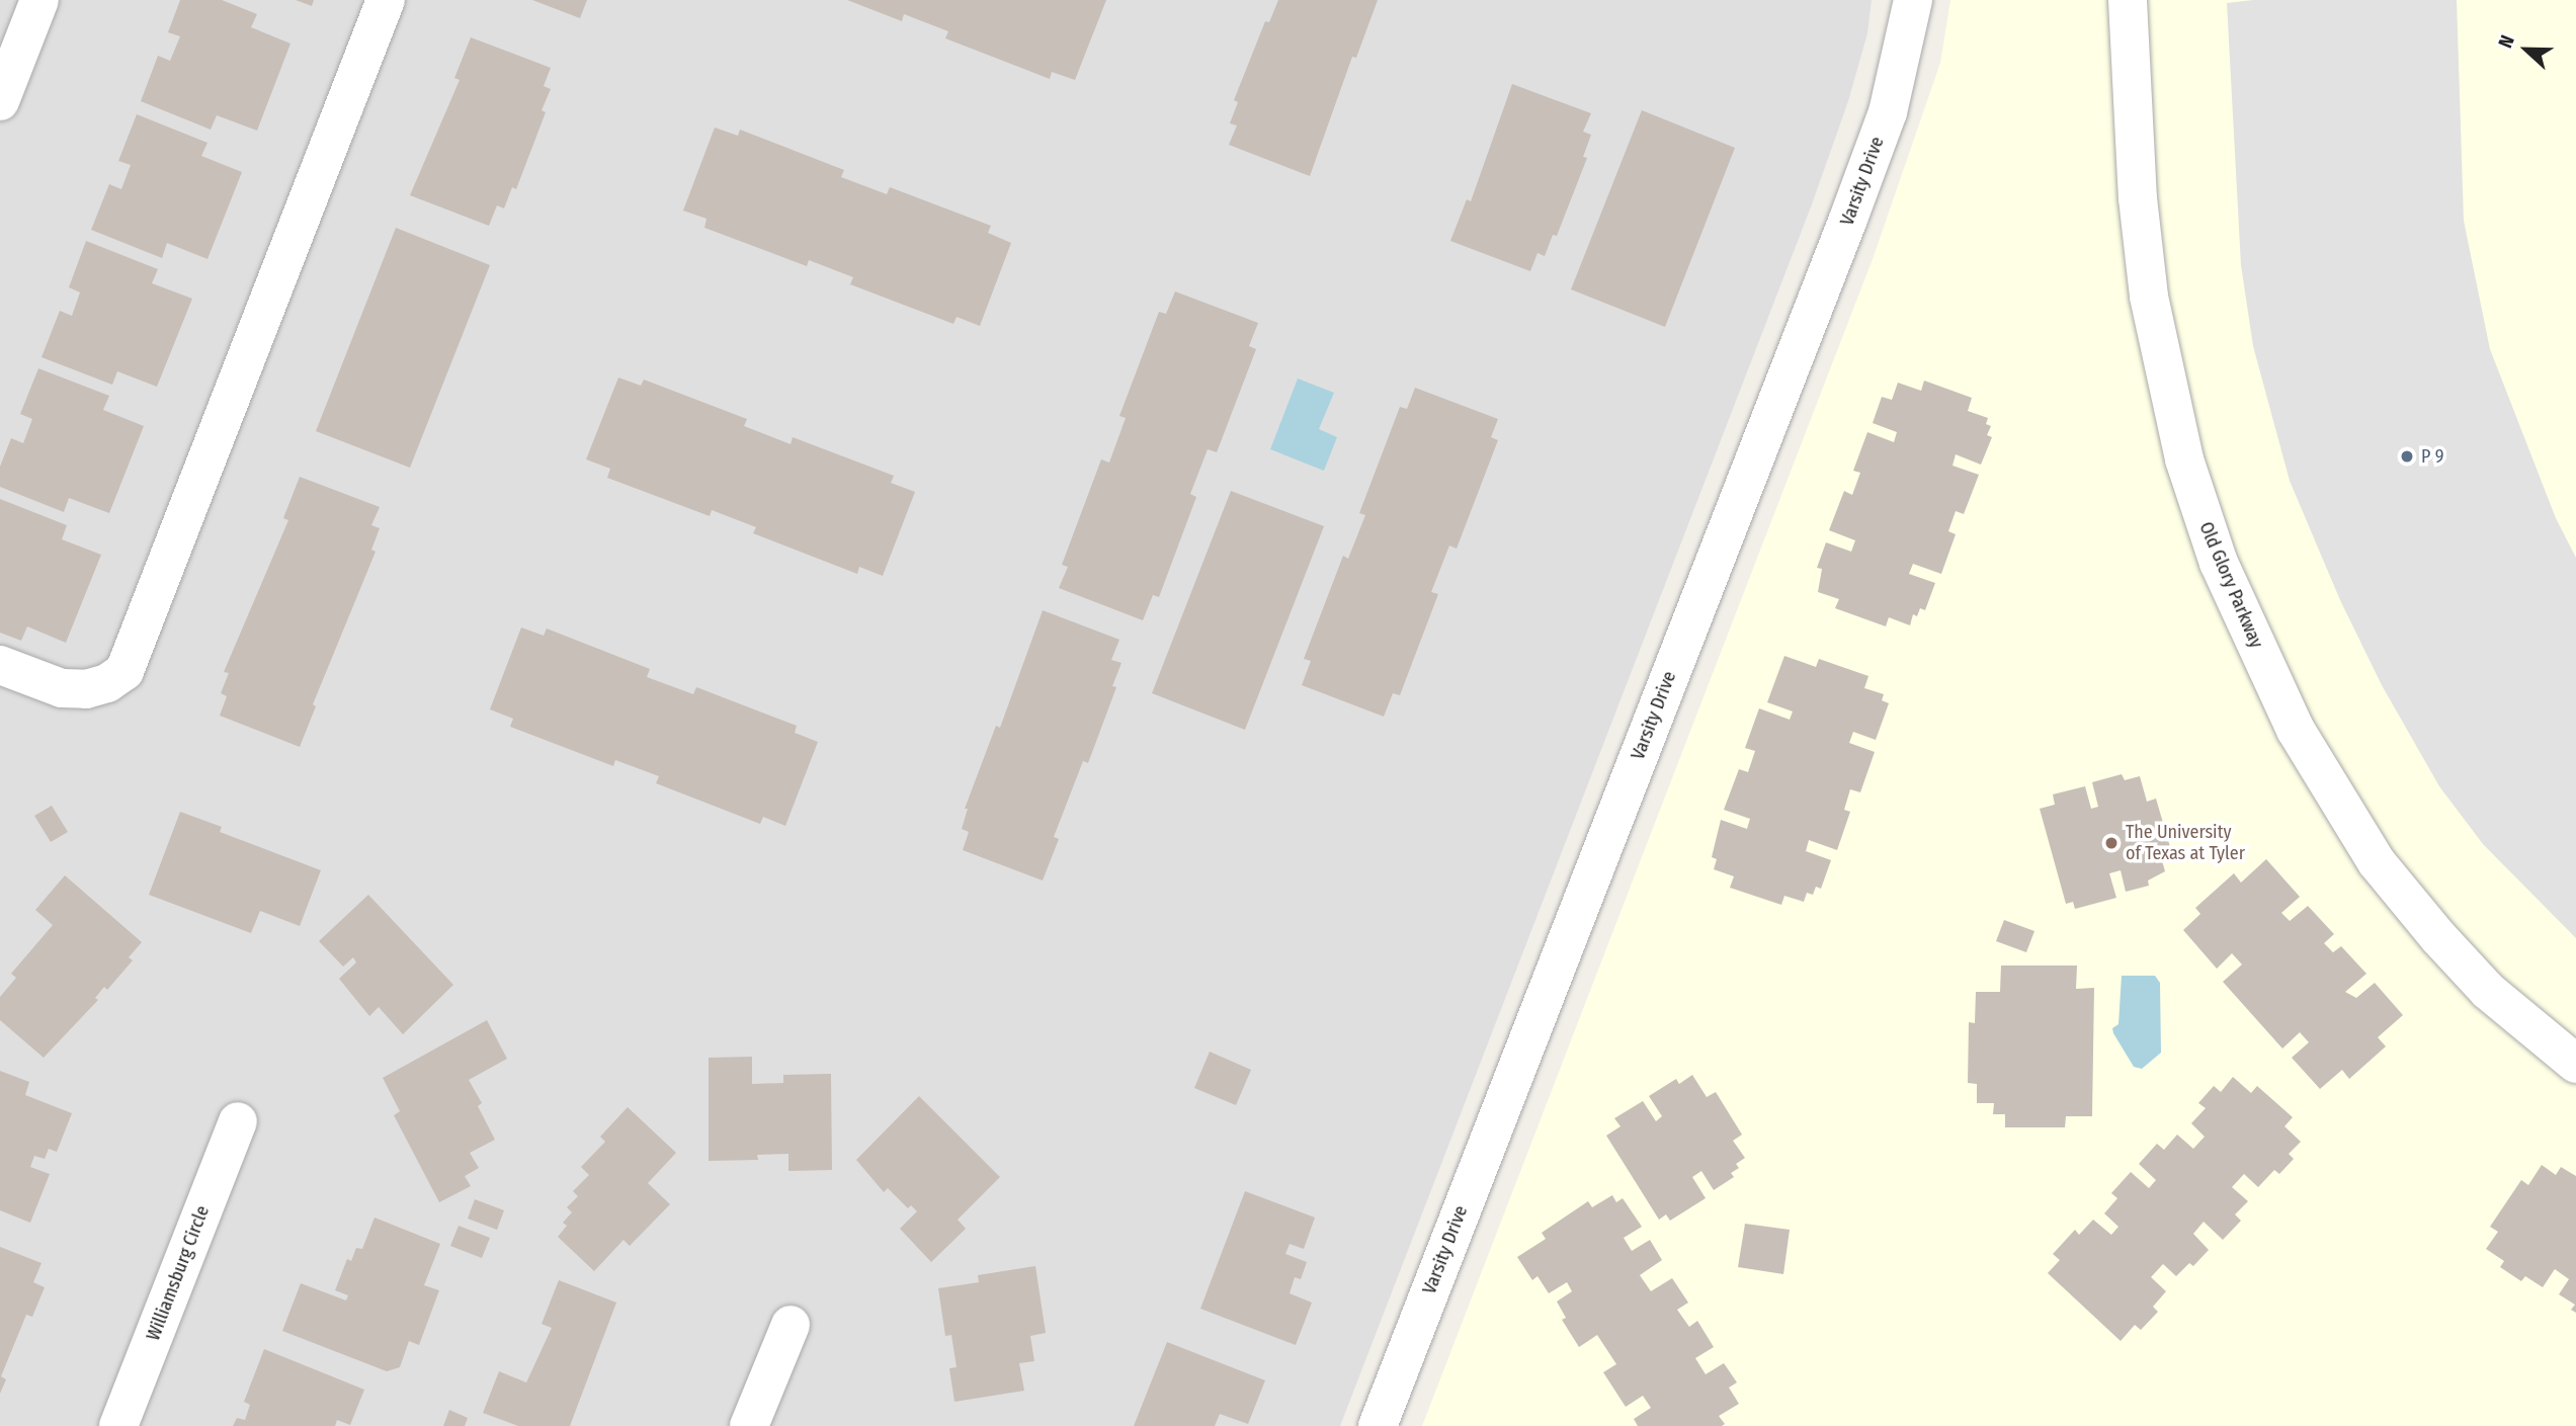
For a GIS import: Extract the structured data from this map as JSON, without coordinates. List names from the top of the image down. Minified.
{"streets":{"street":["Varsity Drive","Old Glory Parkway","Williamsburg Circle"]},"places":["P 9","The University of Texas at Tyler"],"north":"left"}
